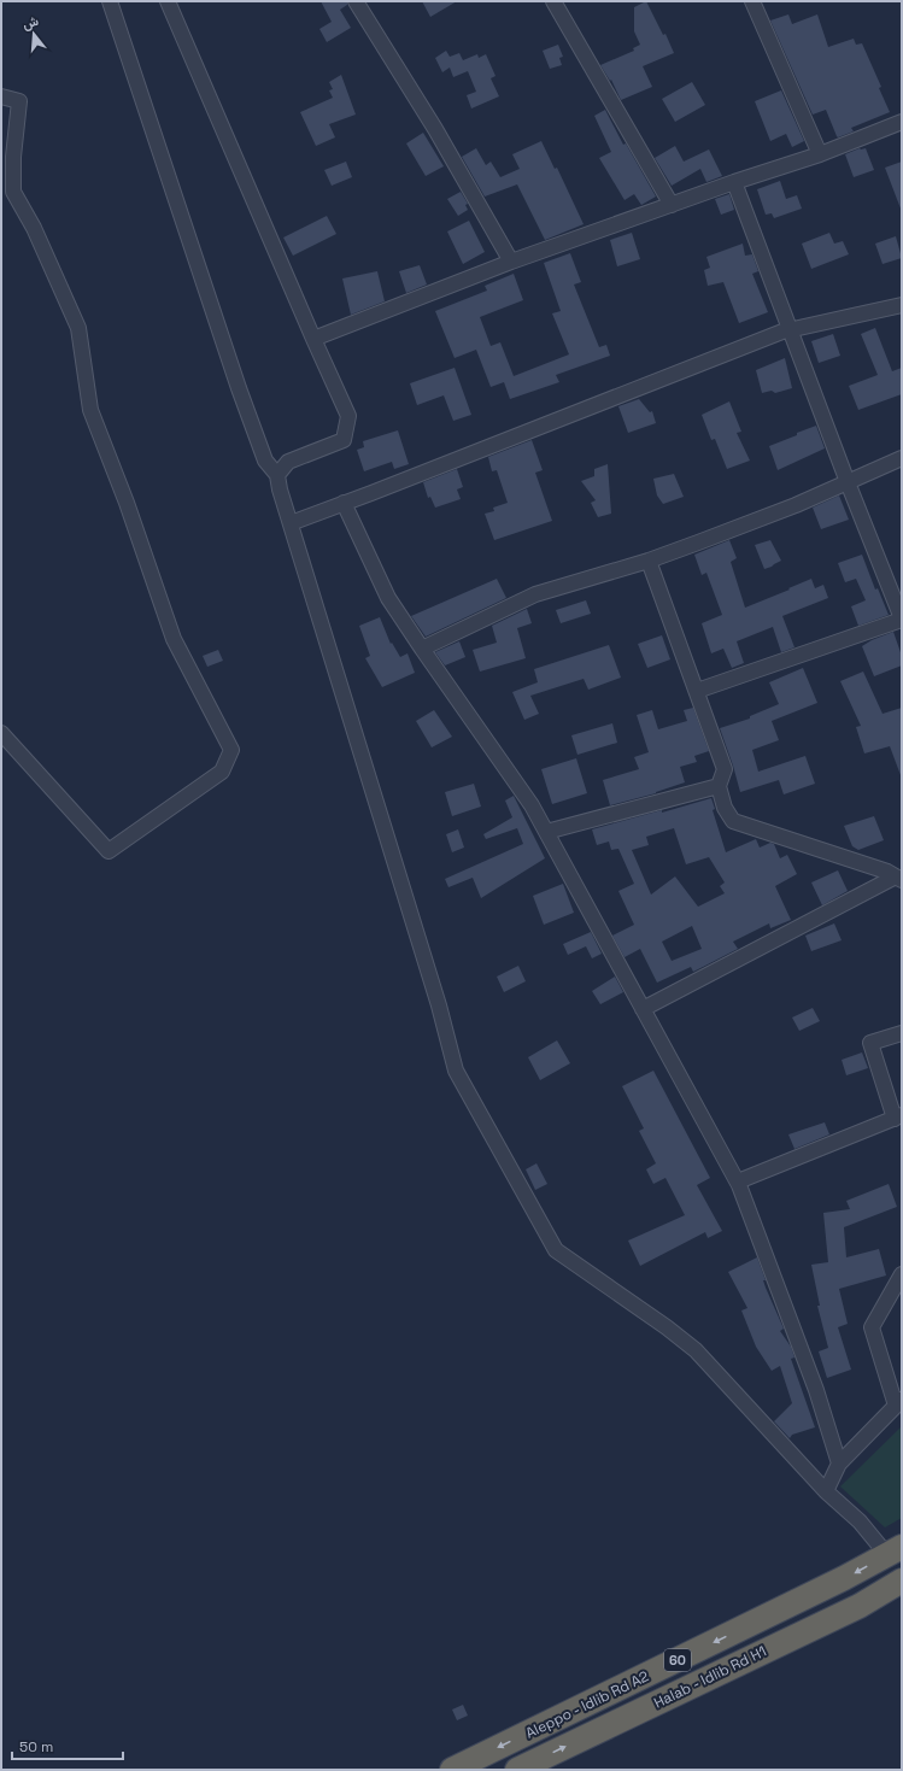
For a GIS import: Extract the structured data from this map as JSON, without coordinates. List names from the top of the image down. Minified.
{"streets":{"highway":["60","Halab - Idlib Rd H1","Aleppo - Idlib Rd A2"]},"one_way":["Halab - Idlib Rd H1","Aleppo - Idlib Rd A2"],"scale_bar":"50 m","north":"top"}
